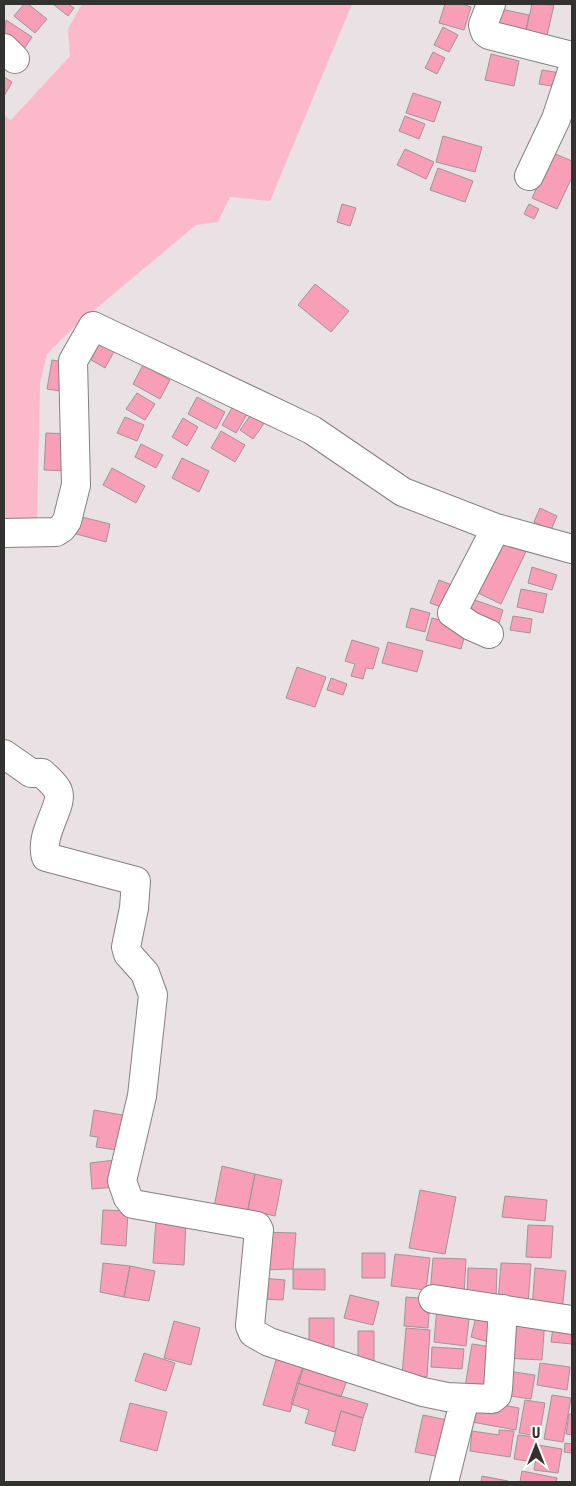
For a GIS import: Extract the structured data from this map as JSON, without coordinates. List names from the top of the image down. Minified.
{"north":"top"}
